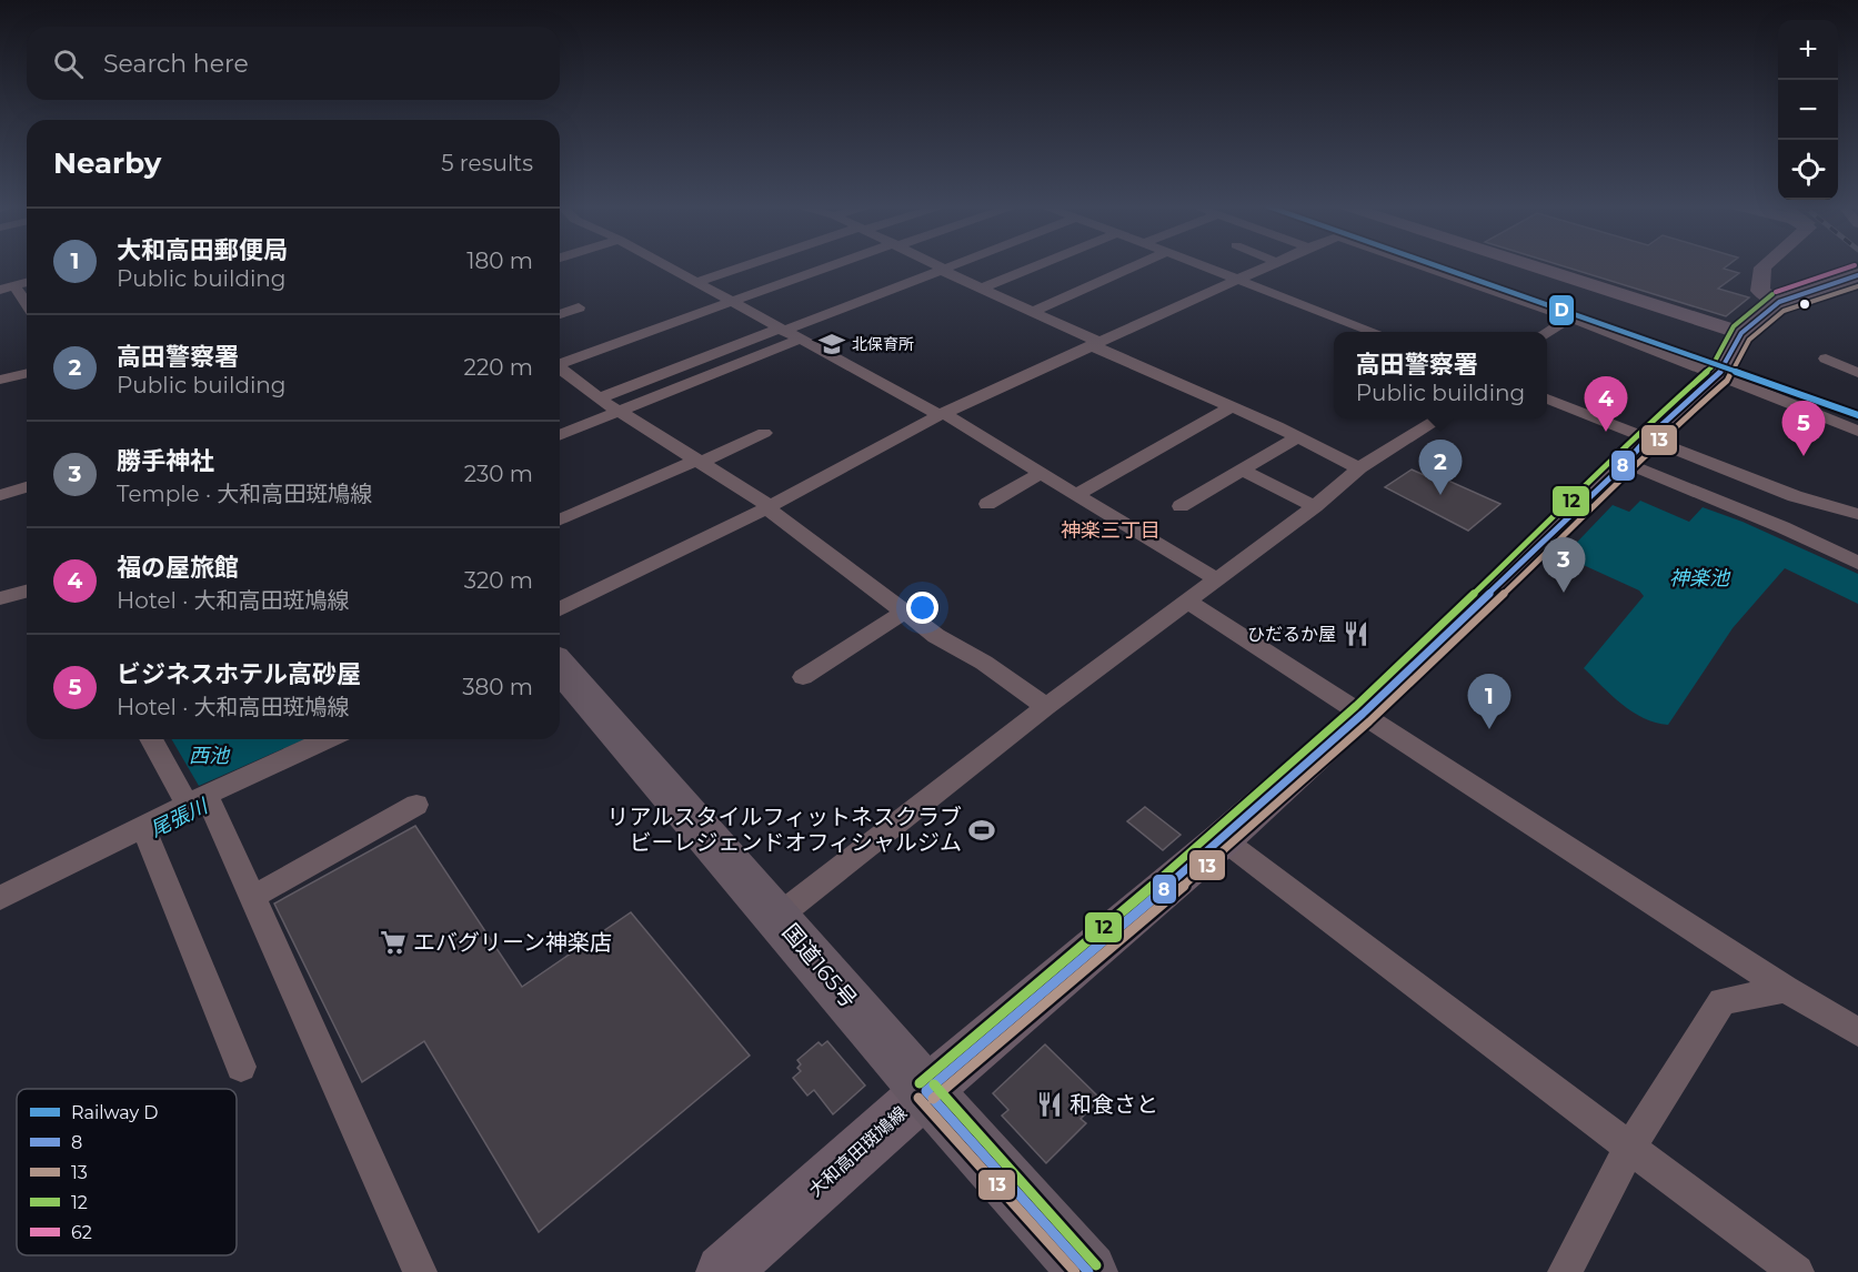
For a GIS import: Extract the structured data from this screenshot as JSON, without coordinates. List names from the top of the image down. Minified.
{"streets":{"highway":["国道165号"],"main road":["大和高田斑鳩線"]},"crossings":[["国道165号","大和高田斑鳩線"]],"districts":["神楽三丁目"],"water":["神楽池","西池","尾張川"],"places":{"school or university":["北保育所"],"restaurant":["ひだるか屋","和食さと"],"sports":["リアルスタイルフィットネスクラブ ビーレジェンドオフィシャルジム"],"supermarket":["エバグリーン神楽店"]},"lines":["rail line D","transit line 62","transit line 8","transit line 13","transit line 12"],"legend":["Railway D","8","13","12","62"],"page":{"map_buttons":["+","−"],"search":"Search here","heading":["Nearby","5 results"],"list":[{"mark":"1","name":"大和高田郵便局","note":"Public building","value":"180 m"},{"mark":"2","name":"高田警察署","note":"Public building","value":"220 m"},{"mark":"3","name":"勝手神社","note":"Temple · 大和高田斑鳩線","value":"230 m"},{"mark":"4","name":"福の屋旅館","note":"Hotel · 大和高田斑鳩線","value":"320 m"},{"mark":"5","name":"ビジネスホテル高砂屋","note":"Hotel · 大和高田斑鳩線","value":"380 m"}],"popup":["高田警察署","Public building"],"pins":["4","5","2","3","1"]}}
